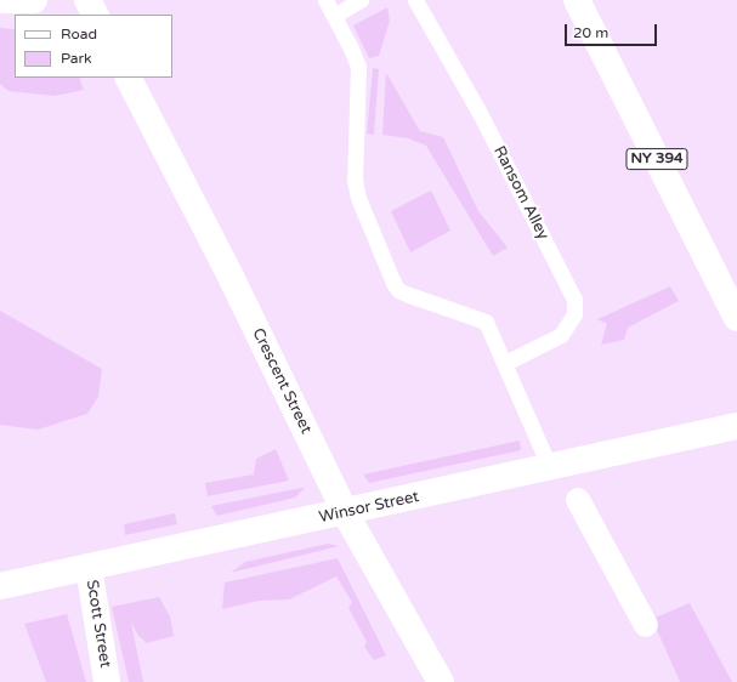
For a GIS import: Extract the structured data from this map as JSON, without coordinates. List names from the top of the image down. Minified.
{"streets":{"street":["NY 394","Crescent Street","Winsor Street","Scott Street"],"lane":["Ransom Alley"]},"crossings":[["Crescent Street","Winsor Street"],["Winsor Street","Scott Street"]],"legend":["Road","Park"],"scale_bar":"20 m"}
